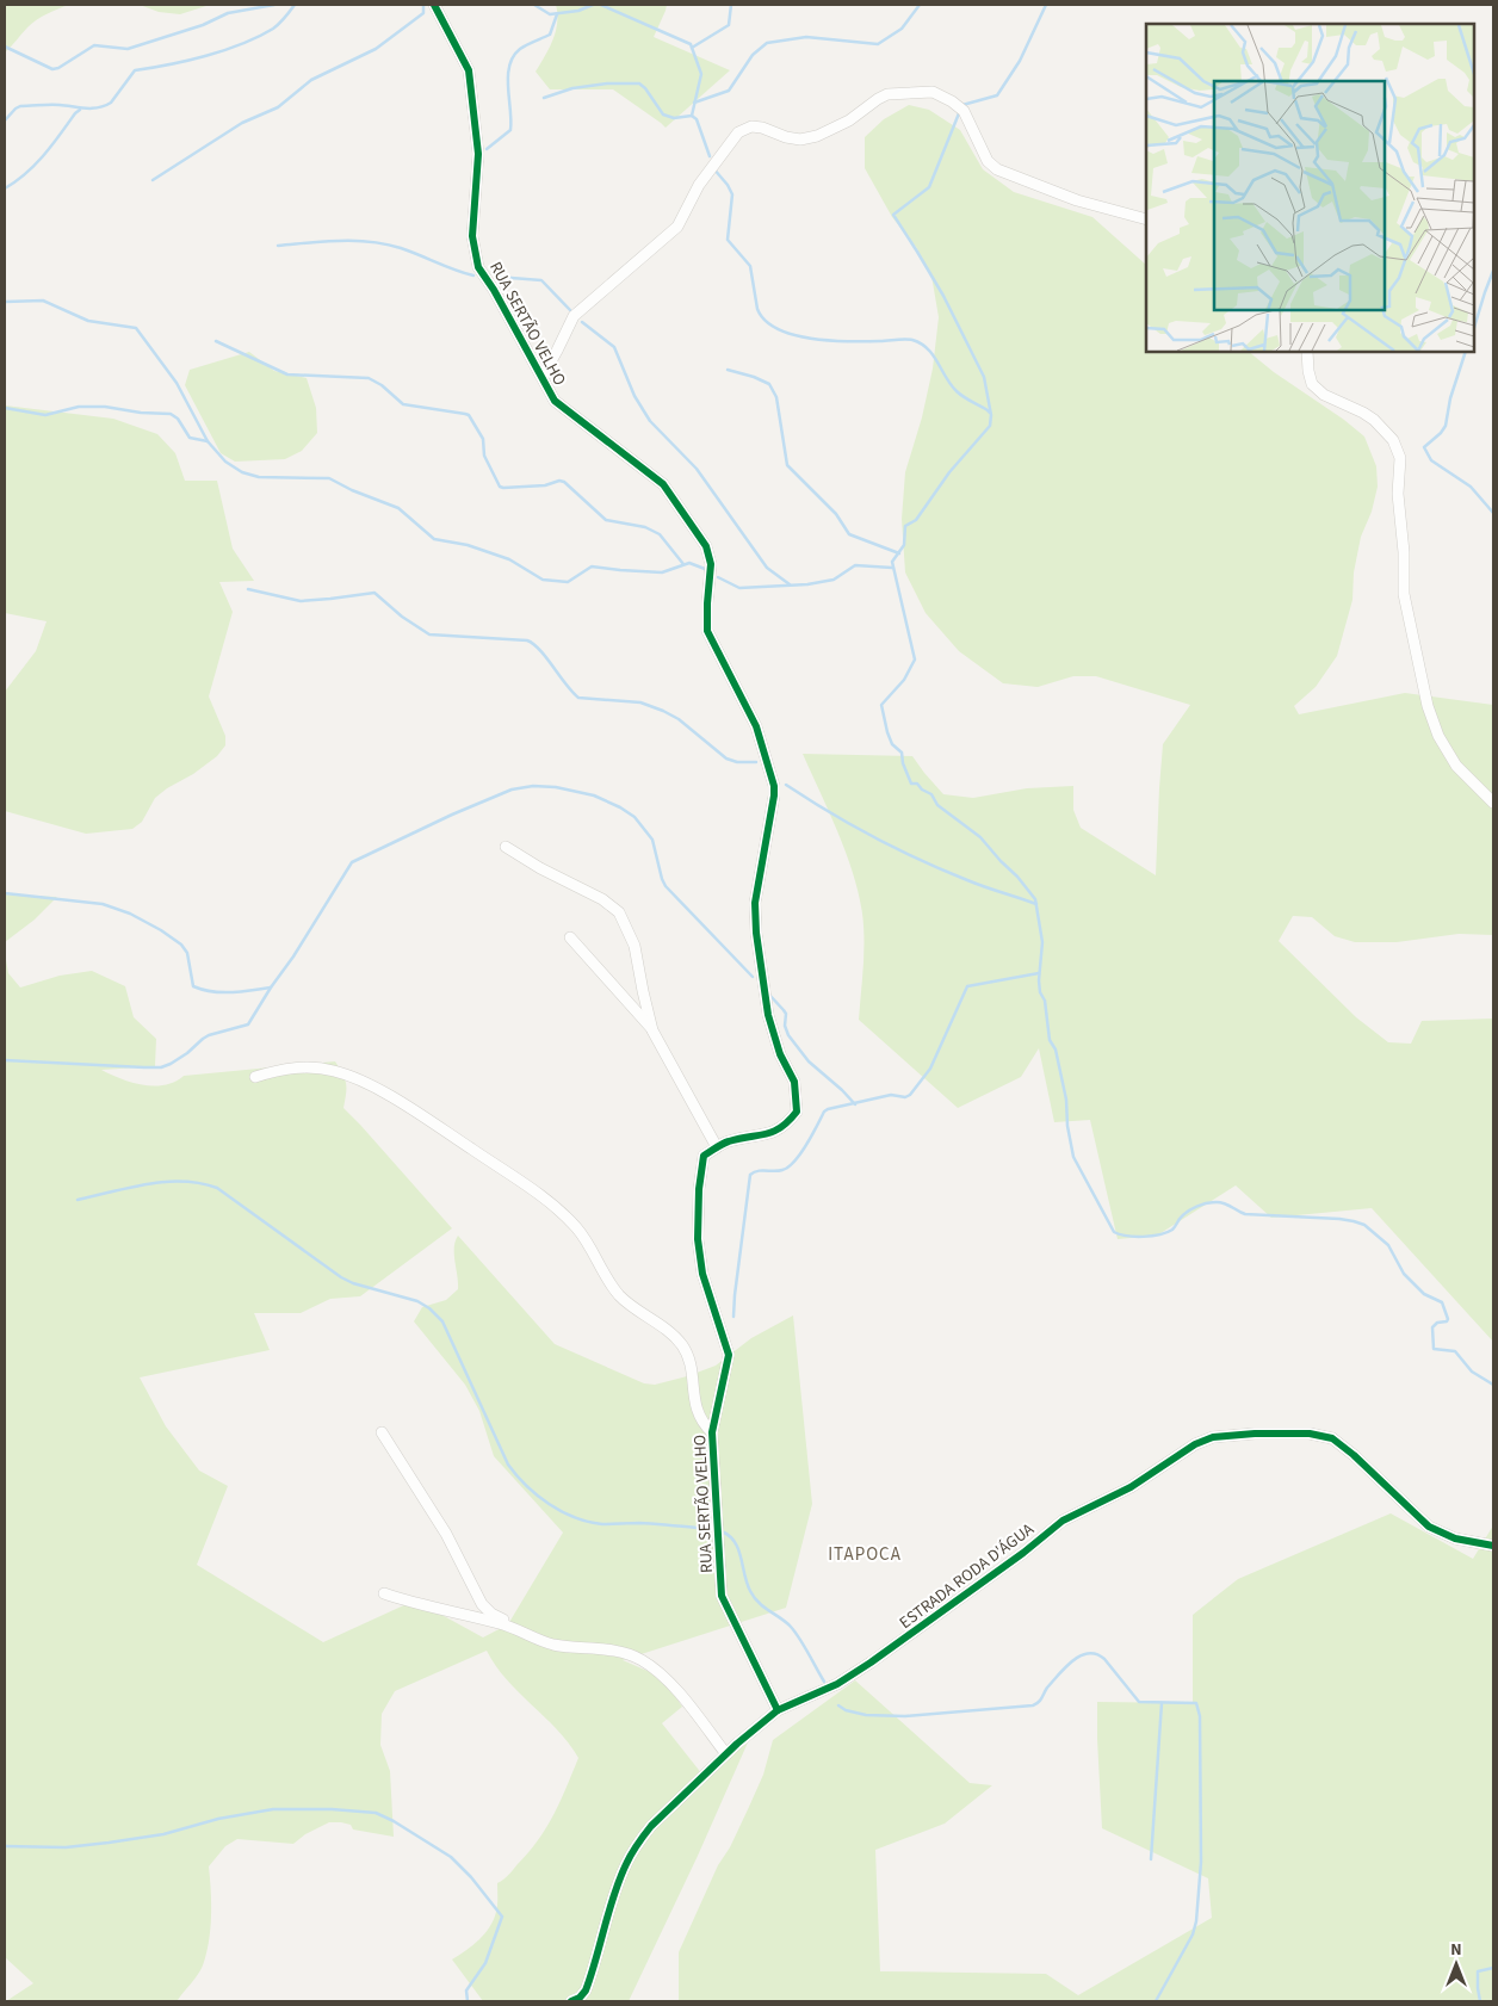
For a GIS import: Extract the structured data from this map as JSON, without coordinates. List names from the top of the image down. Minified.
{"streets":{"street":["RUA SERTÃO VELHO","ESTRADA RODA D'ÁGUA"]},"crossings":[["RUA SERTÃO VELHO","ESTRADA RODA D'ÁGUA"]],"districts":["ITAPOCA"],"north":"top"}
